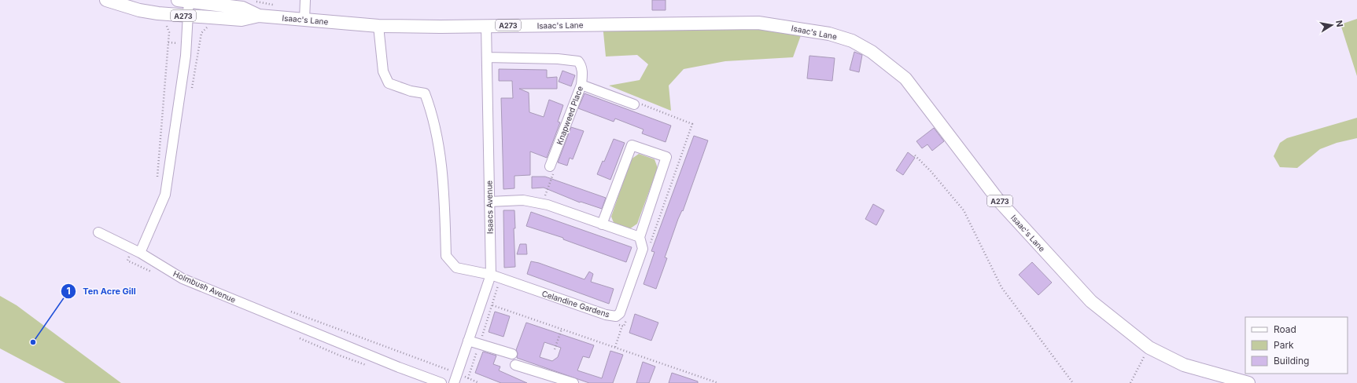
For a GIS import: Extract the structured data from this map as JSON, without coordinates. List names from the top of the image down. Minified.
{"streets":{"main road":["A273","Isaac's Lane"],"street":["Knapweed Place","Isaacs Avenue","Holmbush Avenue","Celandine Gardens"]},"crossings":[["Isaac's Lane","Isaacs Avenue"],["Knapweed Place","Isaacs Avenue"],["Isaacs Avenue","Celandine Gardens"]],"places":["Ten Acre Gill"],"legend":["Road","Park","Building"],"north":"right"}
